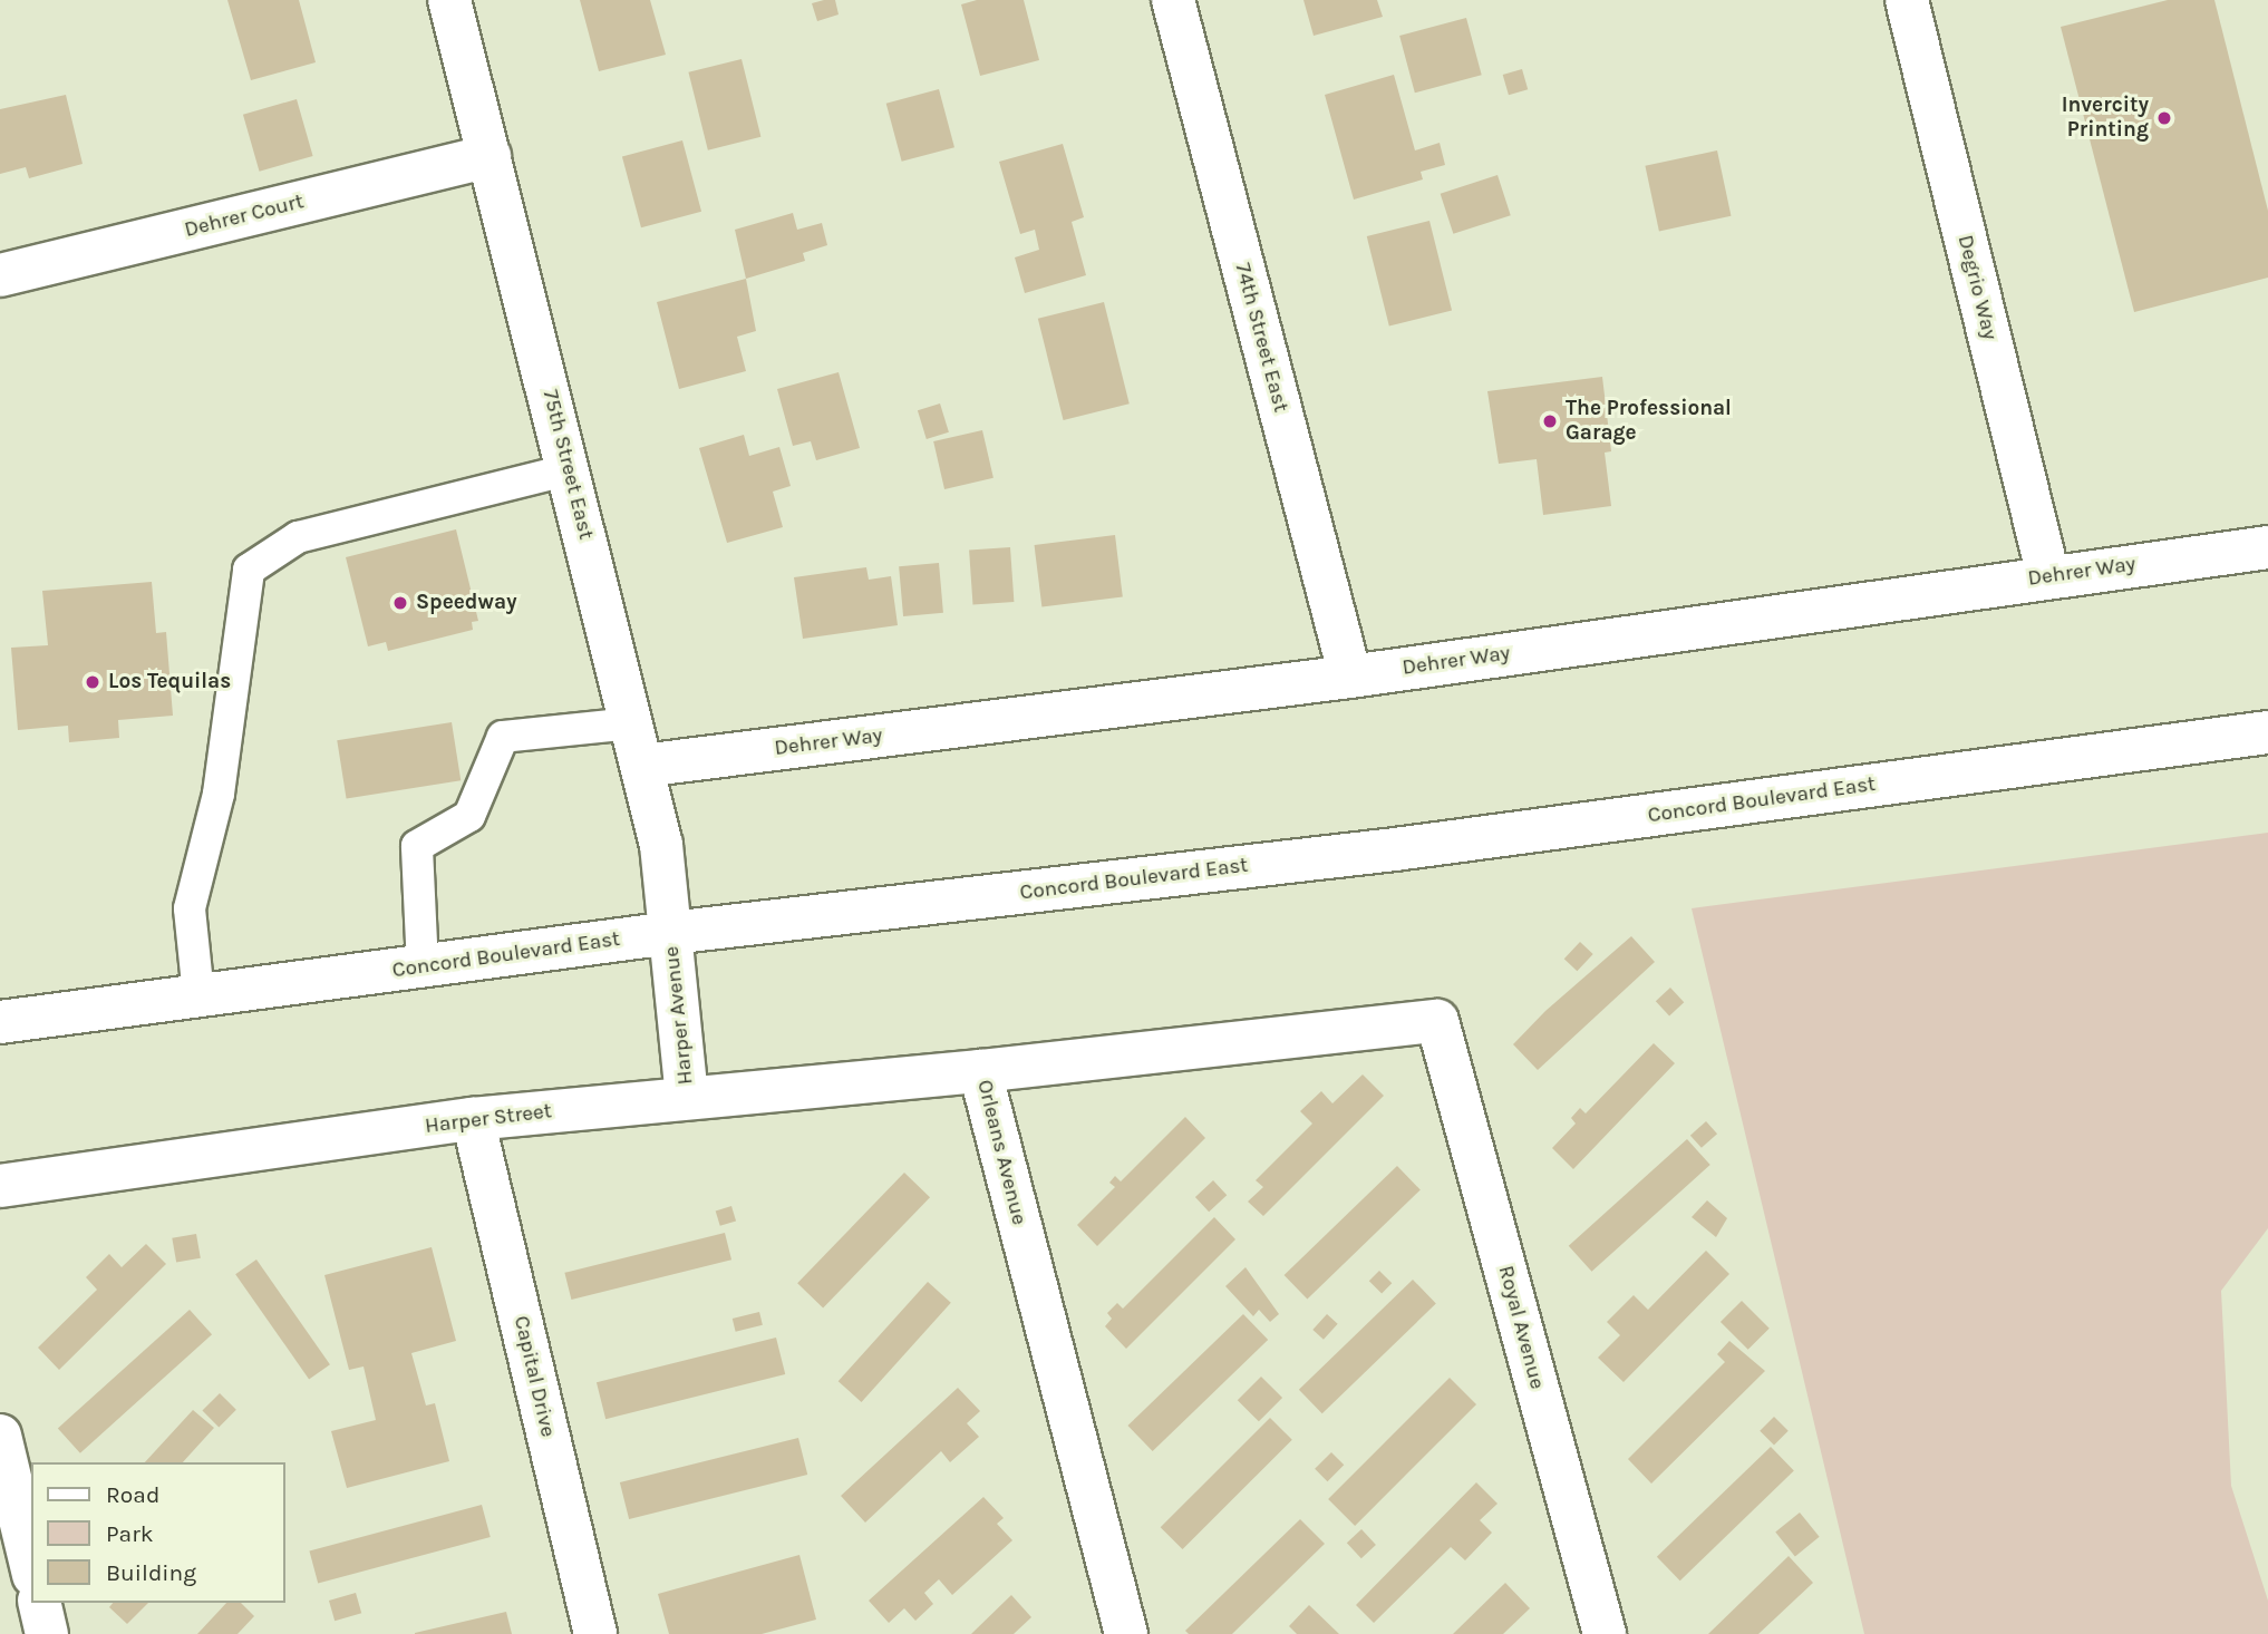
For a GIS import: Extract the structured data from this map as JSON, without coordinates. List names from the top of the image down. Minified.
{"streets":{"street":["Dehrer Court","Degrio Way","74th Street East","75th Street East","Dehrer Way","Concord Boulevard East","Harper Avenue","Harper Street","Orleans Avenue","Royal Avenue","Capital Drive"]},"crossings":[["Dehrer Court","75th Street East"],["Degrio Way","Dehrer Way"],["74th Street East","Dehrer Way"],["75th Street East","Dehrer Way"],["75th Street East","Concord Boulevard East"],["75th Street East","Harper Avenue"],["Concord Boulevard East","Harper Avenue"],["Harper Avenue","Harper Street"],["Harper Street","Orleans Avenue"],["Harper Street","Capital Drive"],["Orleans Avenue","Royal Avenue"]],"places":["Invercity Printing","The Professional Garage","Speedway","Los Tequilas"],"legend":["Road","Park","Building"]}
